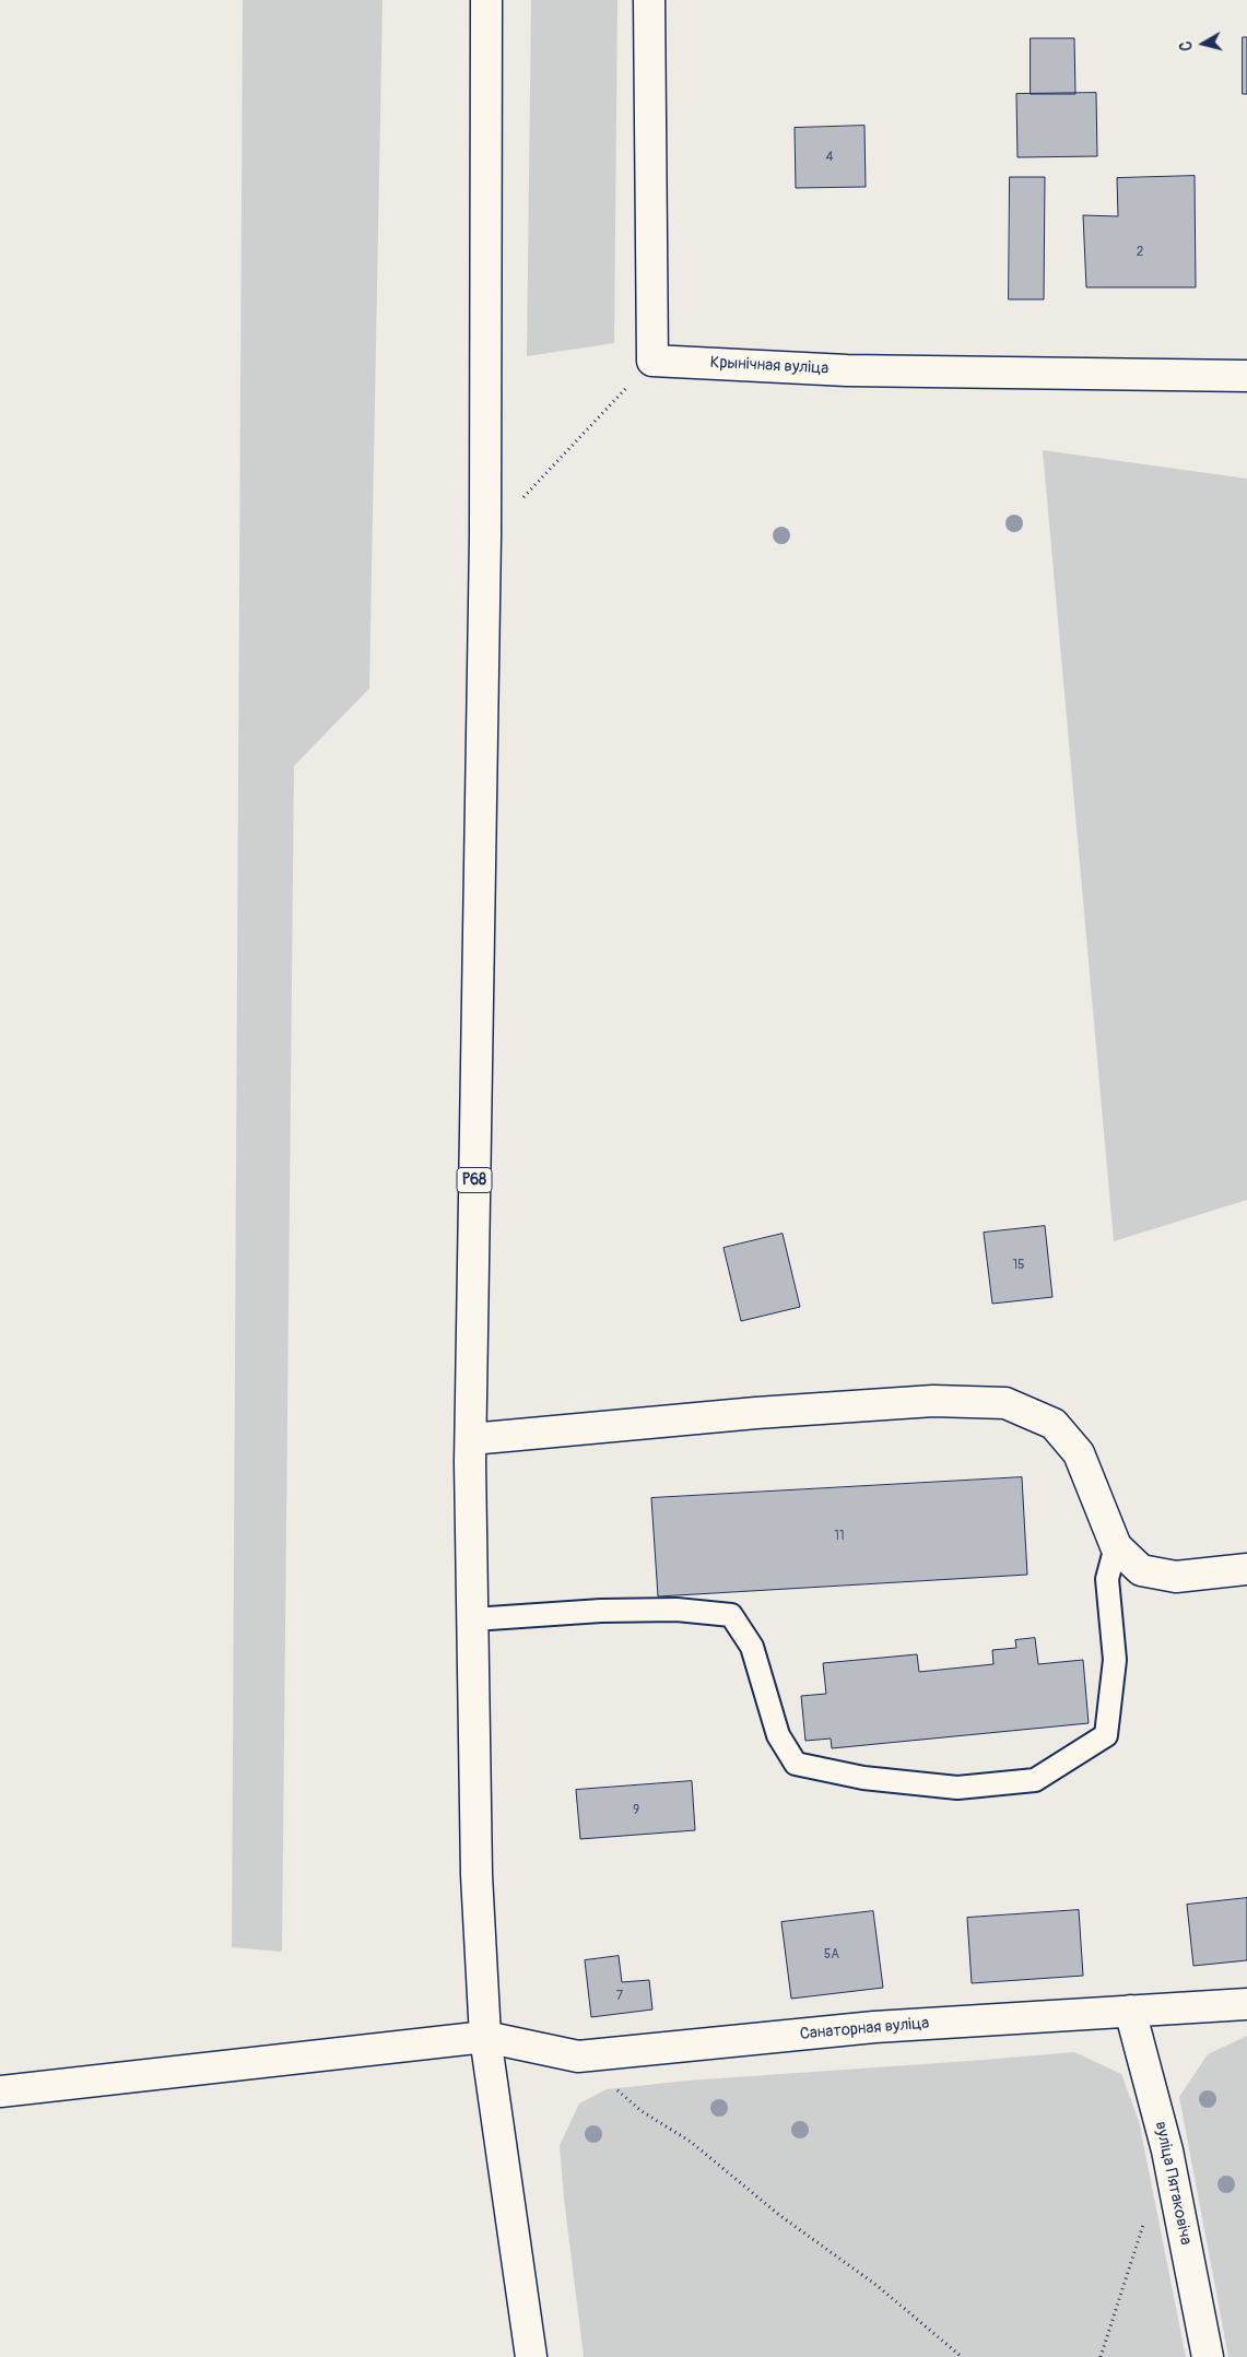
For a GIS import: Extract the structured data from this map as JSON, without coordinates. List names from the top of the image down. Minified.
{"streets":{"street":["Крынічная вуліца","Р68","Санаторная вуліца","вуліца Пятаковіча"]},"crossings":[["Р68","Санаторная вуліца"],["Санаторная вуліца","вуліца Пятаковіча"]],"house_numbers":["4","2","15","11","9","5А","7"],"north":"left"}
